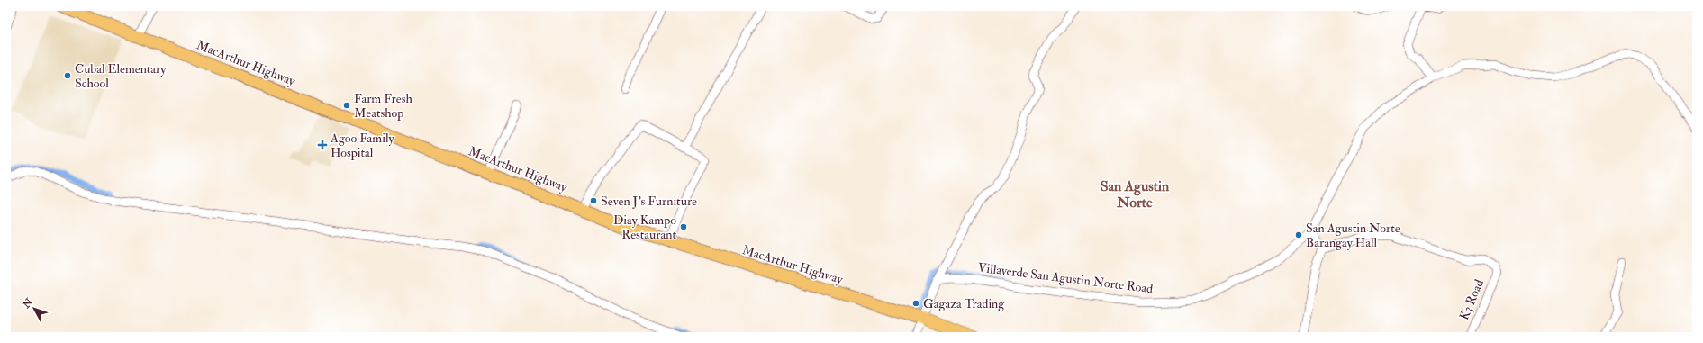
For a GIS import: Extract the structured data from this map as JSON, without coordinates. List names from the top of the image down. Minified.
{"streets":{"highway":["MacArthur Highway"],"street":["Villaverde San Agustin Norte Road","K3 Road"]},"districts":["San Agustin Norte"],"places":{"other":["Cubal Elementary School","Farm Fresh Meatshop","Seven J's Furniture","Diay Kampo Restaurant","San Agustin Norte Barangay Hall","Gagaza Trading"],"health":["Agoo Family Hospital"]},"north":"top left"}
